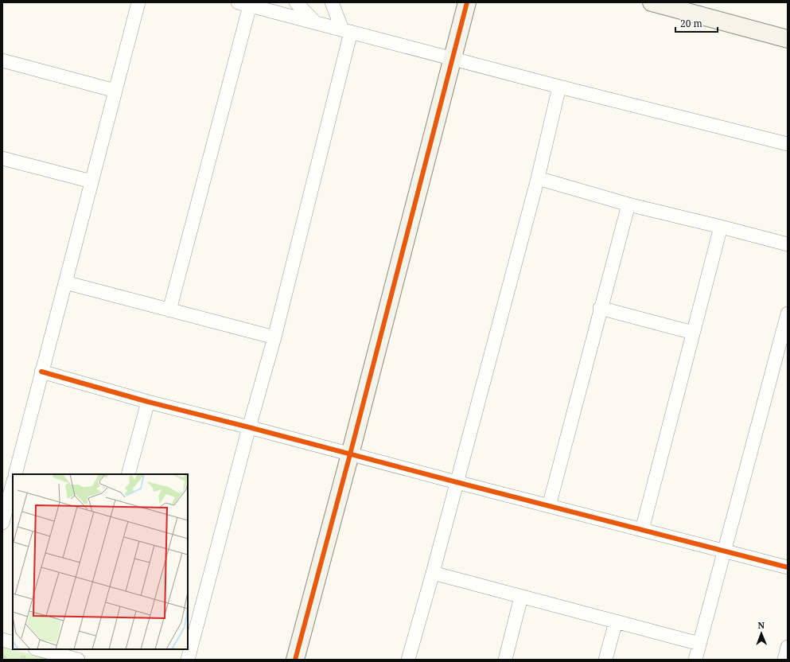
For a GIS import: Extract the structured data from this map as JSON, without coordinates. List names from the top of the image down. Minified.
{"scale_bar":"20 m","north":"top"}
